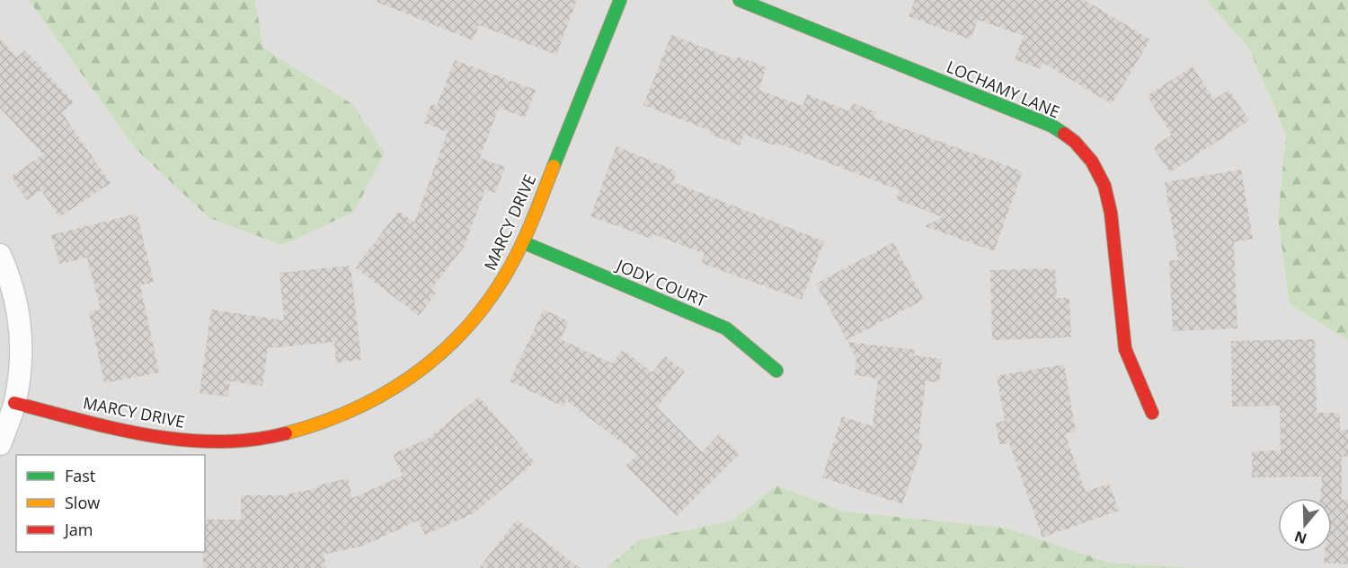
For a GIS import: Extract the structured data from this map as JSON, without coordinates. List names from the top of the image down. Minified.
{"streets":{"street":["LOCHAMY LANE","MARCY DRIVE","JODY COURT"]},"crossings":[["MARCY DRIVE","JODY COURT"]],"legend":["Fast","Slow","Jam"],"north":"bottom"}
